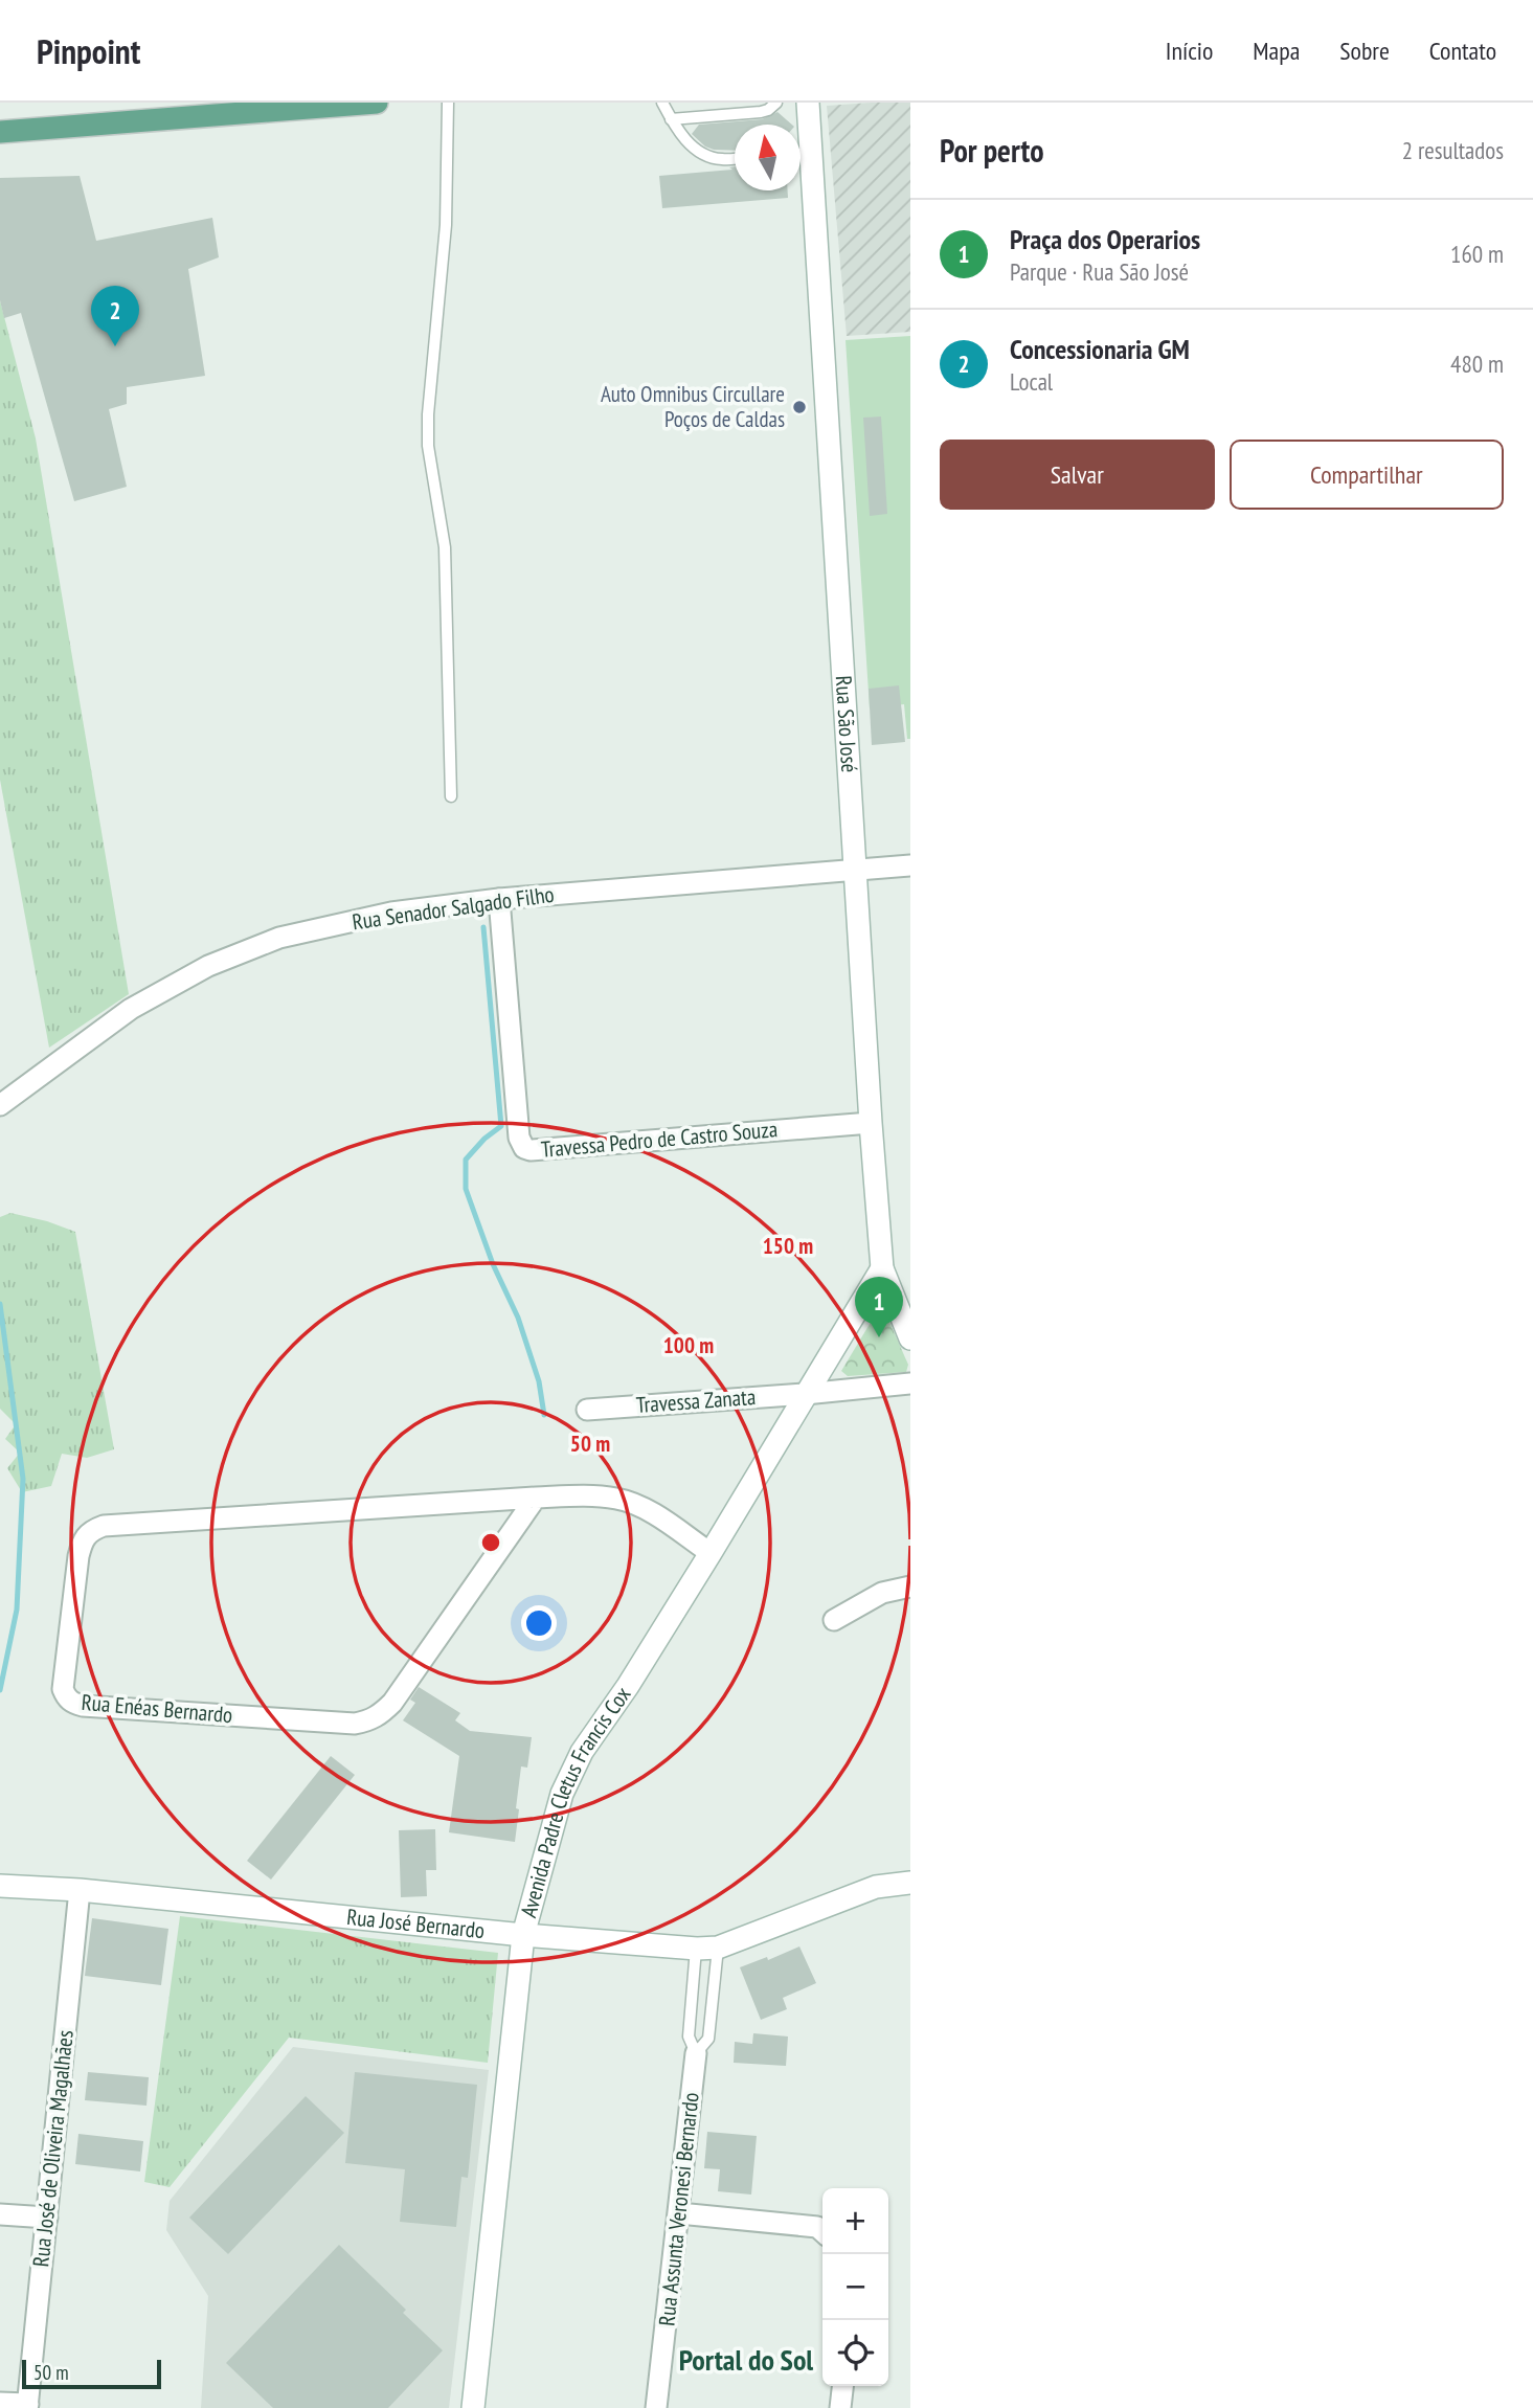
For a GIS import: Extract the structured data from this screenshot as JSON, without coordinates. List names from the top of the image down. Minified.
{"streets":{"street":["Rua São José","Rua Senador Salgado Filho","Travessa Pedro de Castro Souza","Travessa Zanata","Rua Enéas Bernardo","Avenida Padre Cletus Francis Cox","Rua José Bernardo","Rua José de Oliveira Magalhães","Rua Assunta Veronesi Bernardo"]},"crossings":[["Rua São José","Rua Senador Salgado Filho"],["Rua São José","Travessa Pedro de Castro Souza"],["Rua São José","Avenida Padre Cletus Francis Cox"],["Rua Senador Salgado Filho","Travessa Pedro de Castro Souza"],["Travessa Zanata","Avenida Padre Cletus Francis Cox"],["Rua Enéas Bernardo","Avenida Padre Cletus Francis Cox"],["Avenida Padre Cletus Francis Cox","Rua José Bernardo"],["Rua José Bernardo","Rua José de Oliveira Magalhães"],["Rua José Bernardo","Rua Assunta Veronesi Bernardo"]],"districts":["Portal do Sol"],"places":["Auto Omnibus Circullare Poços de Caldas"],"scale_bar":"50 m","north":"top","page":{"header":"Pinpoint","nav":["Início","Mapa","Sobre","Contato"],"heading":["Por perto","2 resultados"],"list":[{"mark":"1","name":"Praça dos Operarios","note":"Parque · Rua São José","value":"160 m"},{"mark":"2","name":"Concessionaria GM","note":"Local","value":"480 m"}],"pins":["2","1"],"buttons":["Salvar","Compartilhar"],"map_buttons":["+","−"],"scale":"50 m"},"rings":["150 m","100 m","50 m"]}
